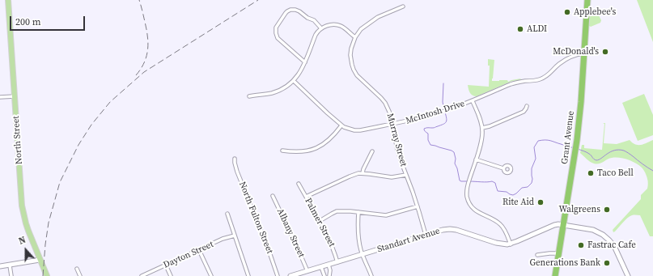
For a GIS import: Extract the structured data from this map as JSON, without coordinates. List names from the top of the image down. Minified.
{"streets":{"highway":["Grant Avenue"],"main road":["North Street"],"street":["McIntosh Drive","Murray Street","North Fulton Street","Palmer Street","Albany Street","Standart Avenue","Dayton Street"]},"crossings":[["McIntosh Drive","Grant Avenue"],["McIntosh Drive","Murray Street"],["Murray Street","Standart Avenue"],["Palmer Street","Standart Avenue"],["Albany Street","Standart Avenue"]],"places":["Applebee's","ALDI","McDonald's","Taco Bell","Rite Aid","Walgreens","Fastrac Cafe","Generations Bank"],"scale_bar":"200 m","north":"top"}
